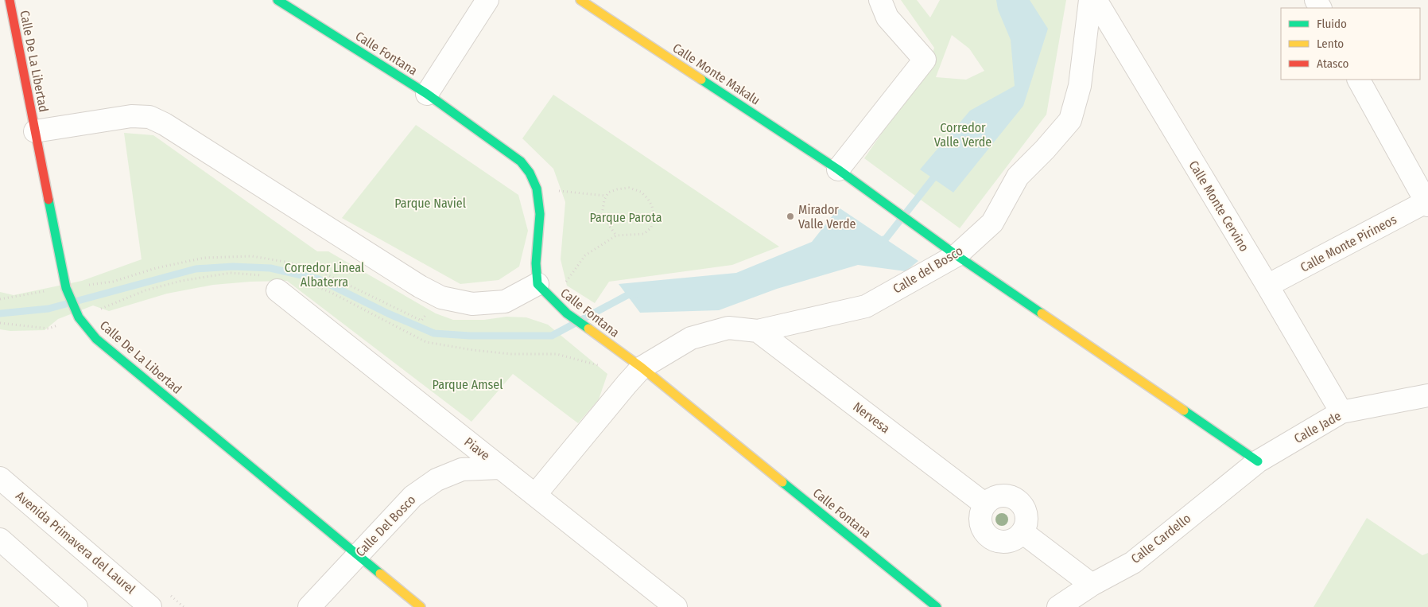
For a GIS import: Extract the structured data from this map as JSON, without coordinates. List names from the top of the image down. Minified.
{"streets":{"street":["Calle Fontana","Calle De La Libertad","Calle Monte Makalu","Calle Monte Cervino","Calle Monte Pirineos","Calle del Bosco","Nervesa","Calle Jade","Piave","Calle Del Bosco","Calle Cardello","Avenida Primavera del Laurel"]},"crossings":[["Calle Fontana","Calle del Bosco"],["Calle De La Libertad","Calle Del Bosco"],["Calle Monte Makalu","Calle del Bosco"],["Calle Monte Makalu","Calle Jade"],["Calle Monte Makalu","Calle Cardello"],["Calle Monte Cervino","Calle Monte Pirineos"],["Calle Monte Cervino","Calle Jade"],["Calle del Bosco","Nervesa"],["Calle del Bosco","Piave"],["Calle Jade","Calle Cardello"],["Piave","Calle Del Bosco"]],"parks":["Corredor Valle Verde","Parque Naviel","Parque Parota","Corredor Lineal Albaterra","Parque Amsel"],"places":["Mirador Valle Verde"],"legend":["Fluido","Lento","Atasco"]}
